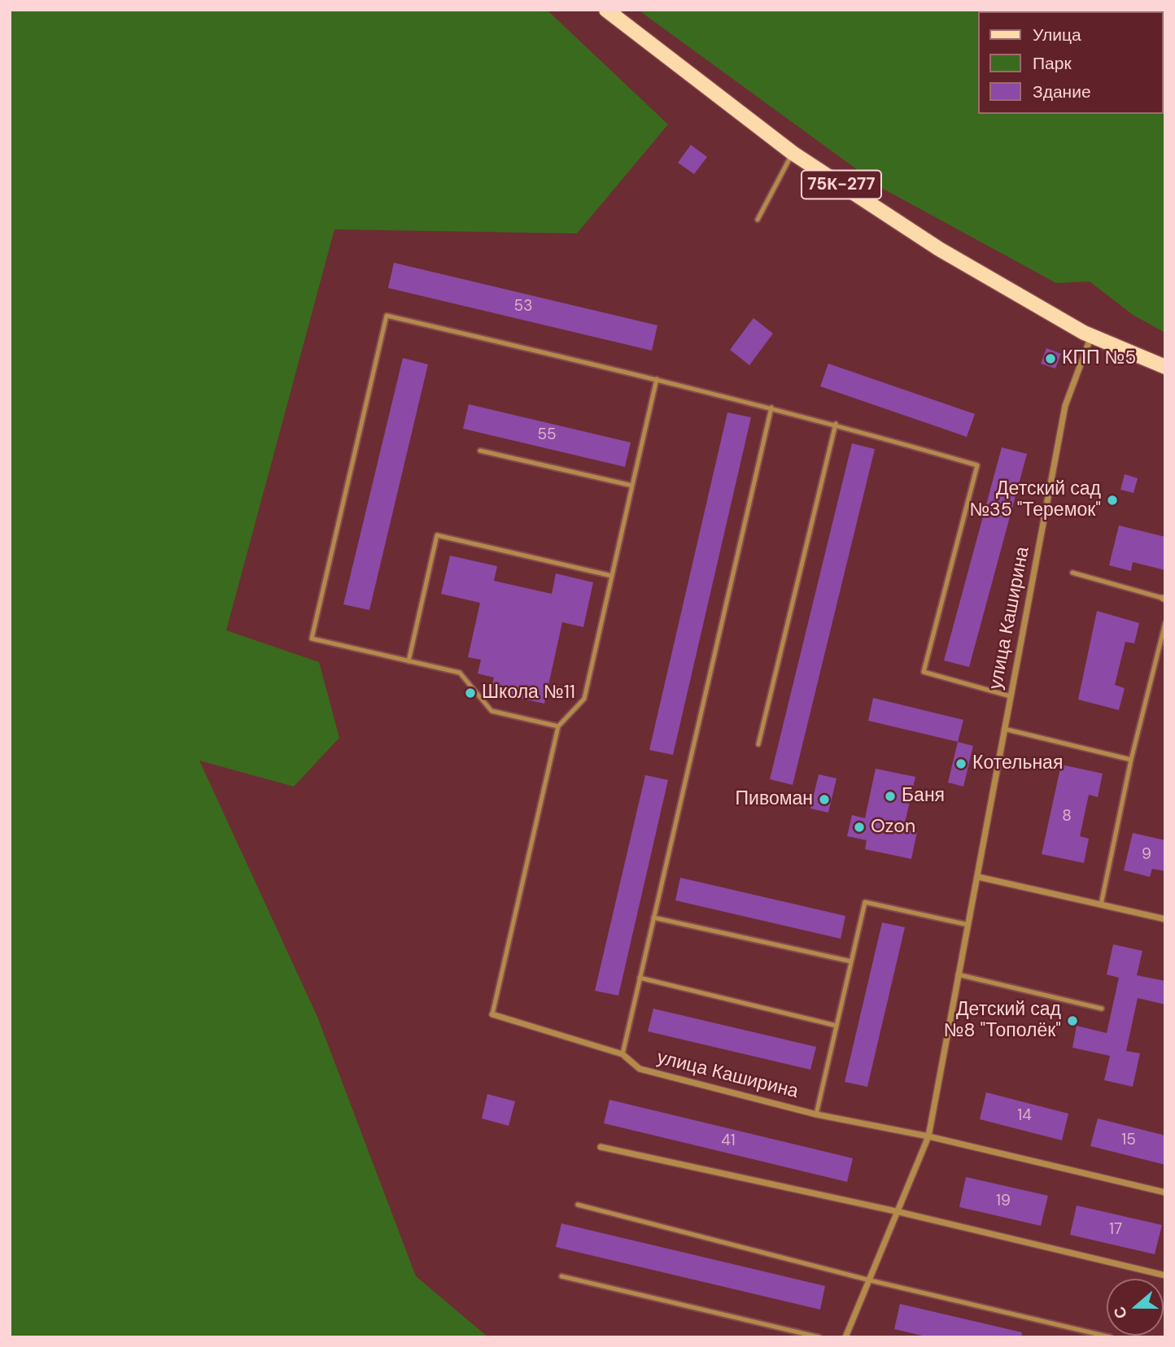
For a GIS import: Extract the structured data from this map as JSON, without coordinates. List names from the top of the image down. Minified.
{"streets":{"main road":["75К-277"],"street":["улица Каширина"]},"crossings":[["75К-277","улица Каширина"]],"places":["КПП №5","Детский сад №35 \"Теремок\"","Школа №11","Котельная","Баня","Пивоман","Ozon","Детский сад №8 \"Тополёк\""],"house_numbers":["53","55","8","9","14","15","41","19","17"],"legend":["Улица","Парк","Здание"],"north":"left"}
